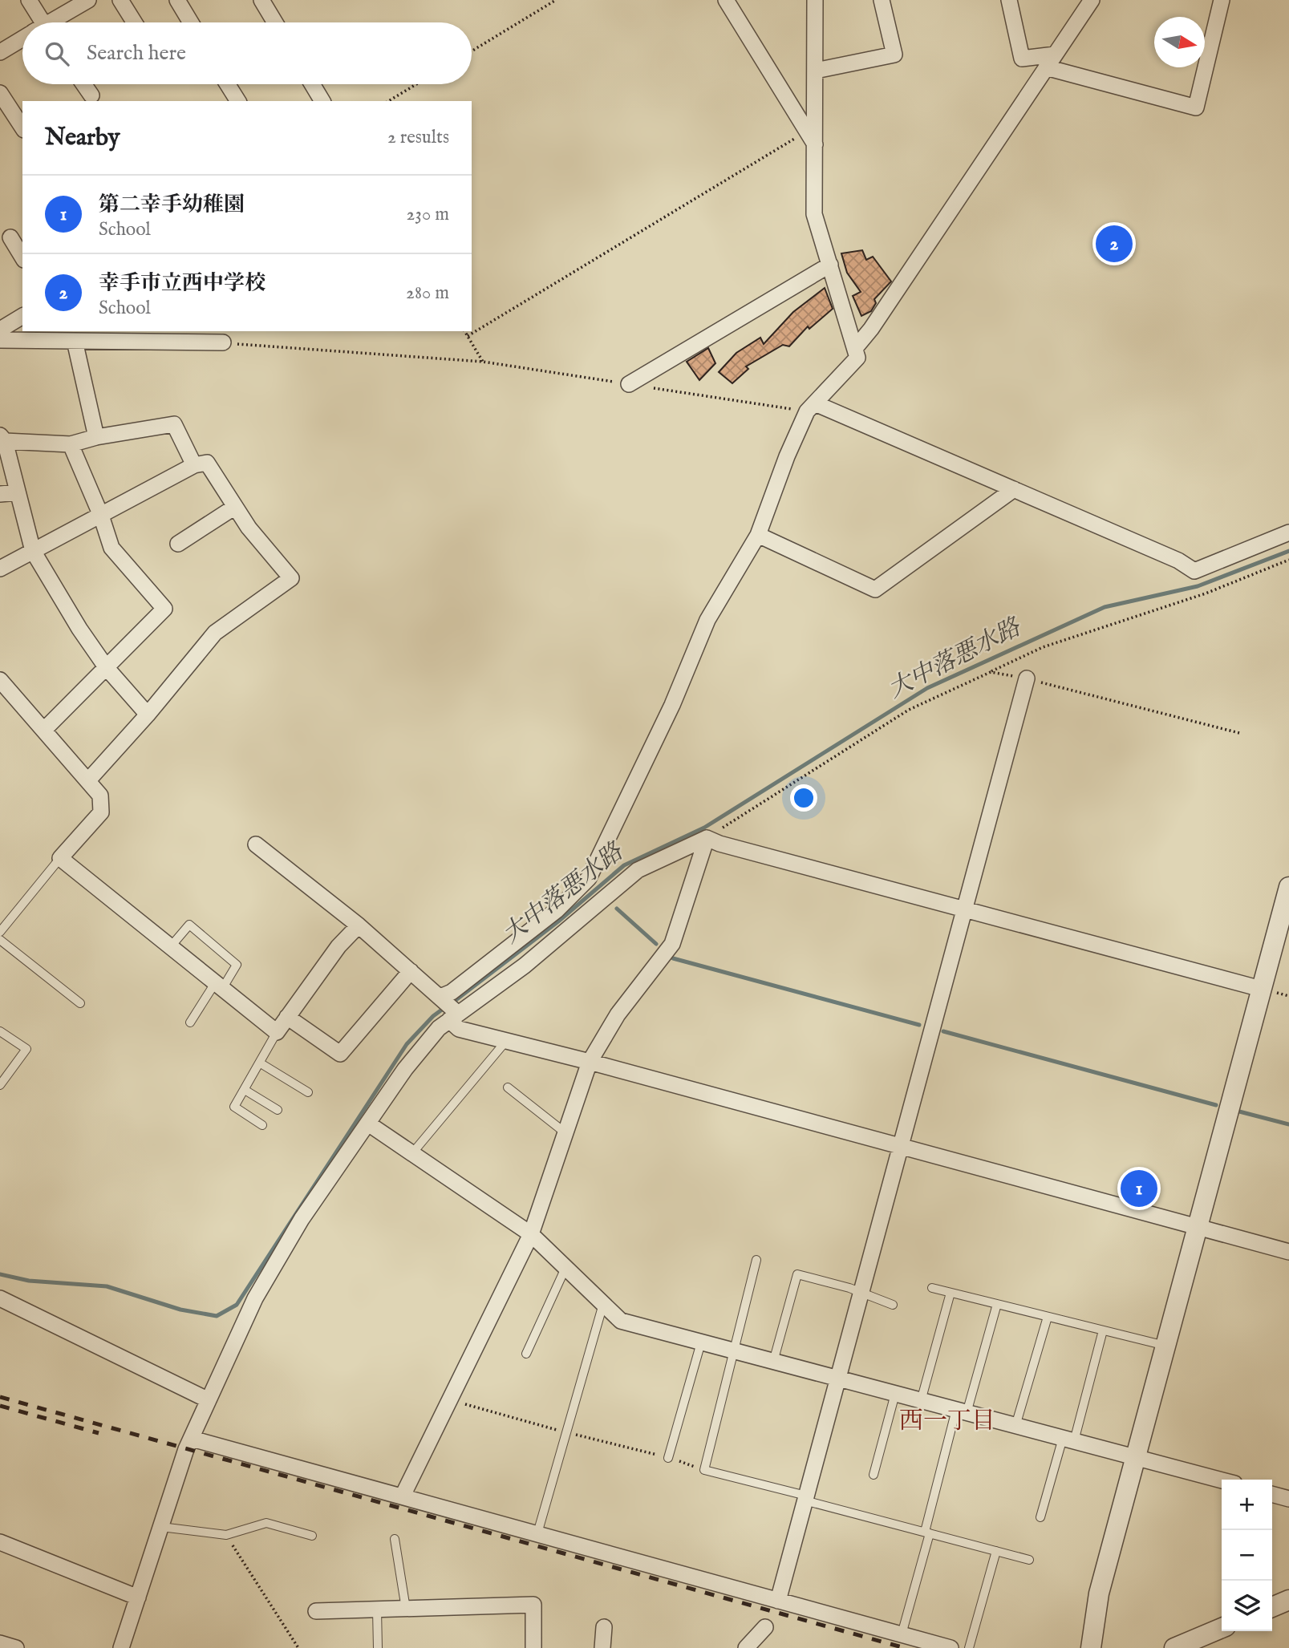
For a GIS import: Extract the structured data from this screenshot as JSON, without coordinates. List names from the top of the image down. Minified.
{"districts":["西一丁目"],"water":["大中落悪水路"],"north":"right","page":{"search":"Search here","heading":["Nearby","2 results"],"list":[{"mark":"1","name":"第二幸手幼稚園","note":"School","value":"230 m"},{"mark":"2","name":"幸手市立西中学校","note":"School","value":"280 m"}],"pins":["2","1"],"map_buttons":["+","−"]}}
